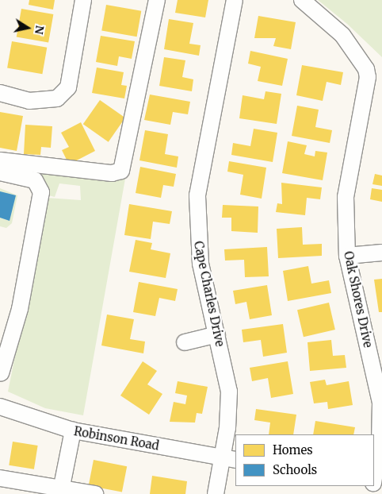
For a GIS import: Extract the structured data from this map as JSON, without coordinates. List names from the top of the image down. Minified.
{"streets":{"street":["Cape Charles Drive","Oak Shores Drive","Robinson Road"]},"crossings":[["Cape Charles Drive","Robinson Road"]],"legend":["Homes","Schools"],"north":"right"}
